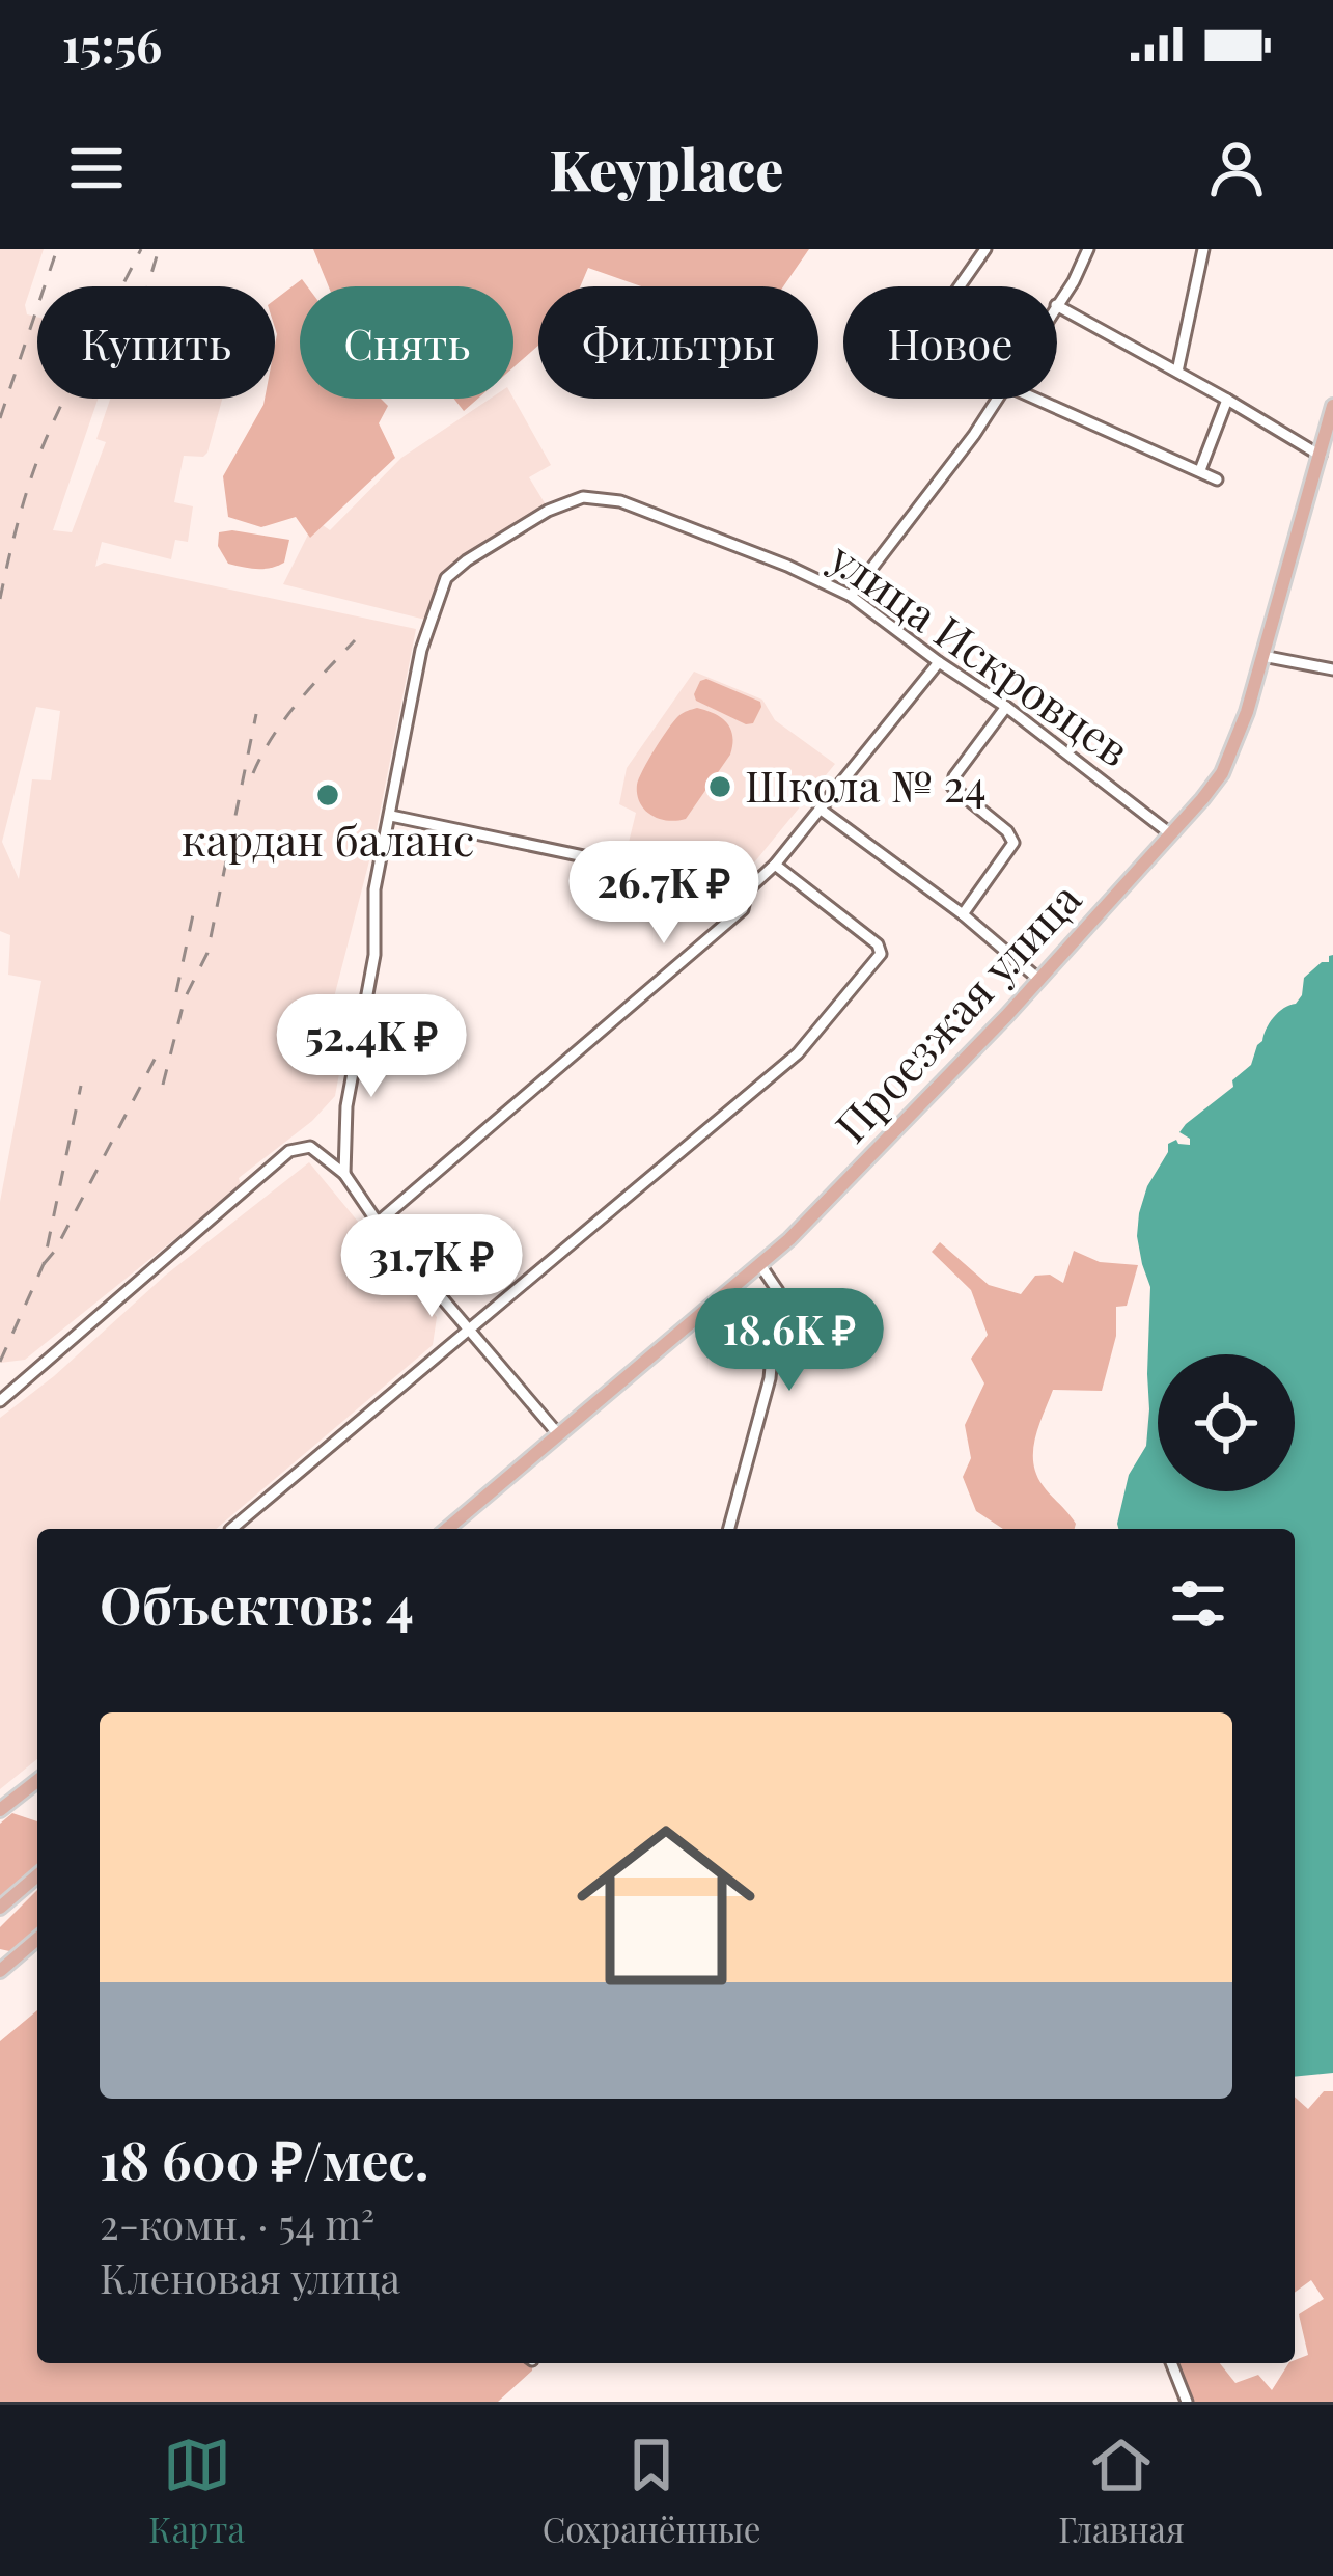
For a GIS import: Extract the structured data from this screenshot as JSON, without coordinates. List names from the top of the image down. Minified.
{"streets":{"main road":["Проезжая улица"],"street":["улица Искровцев"]},"crossings":[["улица Искровцев","Проезжая улица"]],"places":["Школа № 24","кардан баланс"],"page":{"status":"15:56","header":"Keyplace","chip":["Купить","Снять","Фильтры","Новое"],"price":["26.7K ₽","52.4K ₽","31.7K ₽","18.6K ₽"],"heading":"Объектов: 4","list":[{"name":"18 600 ₽/мес.","note":"2-комн. · 54 m² · Кленовая улица"}],"tabs":["Карта","Сохранённые","Главная"]}}
